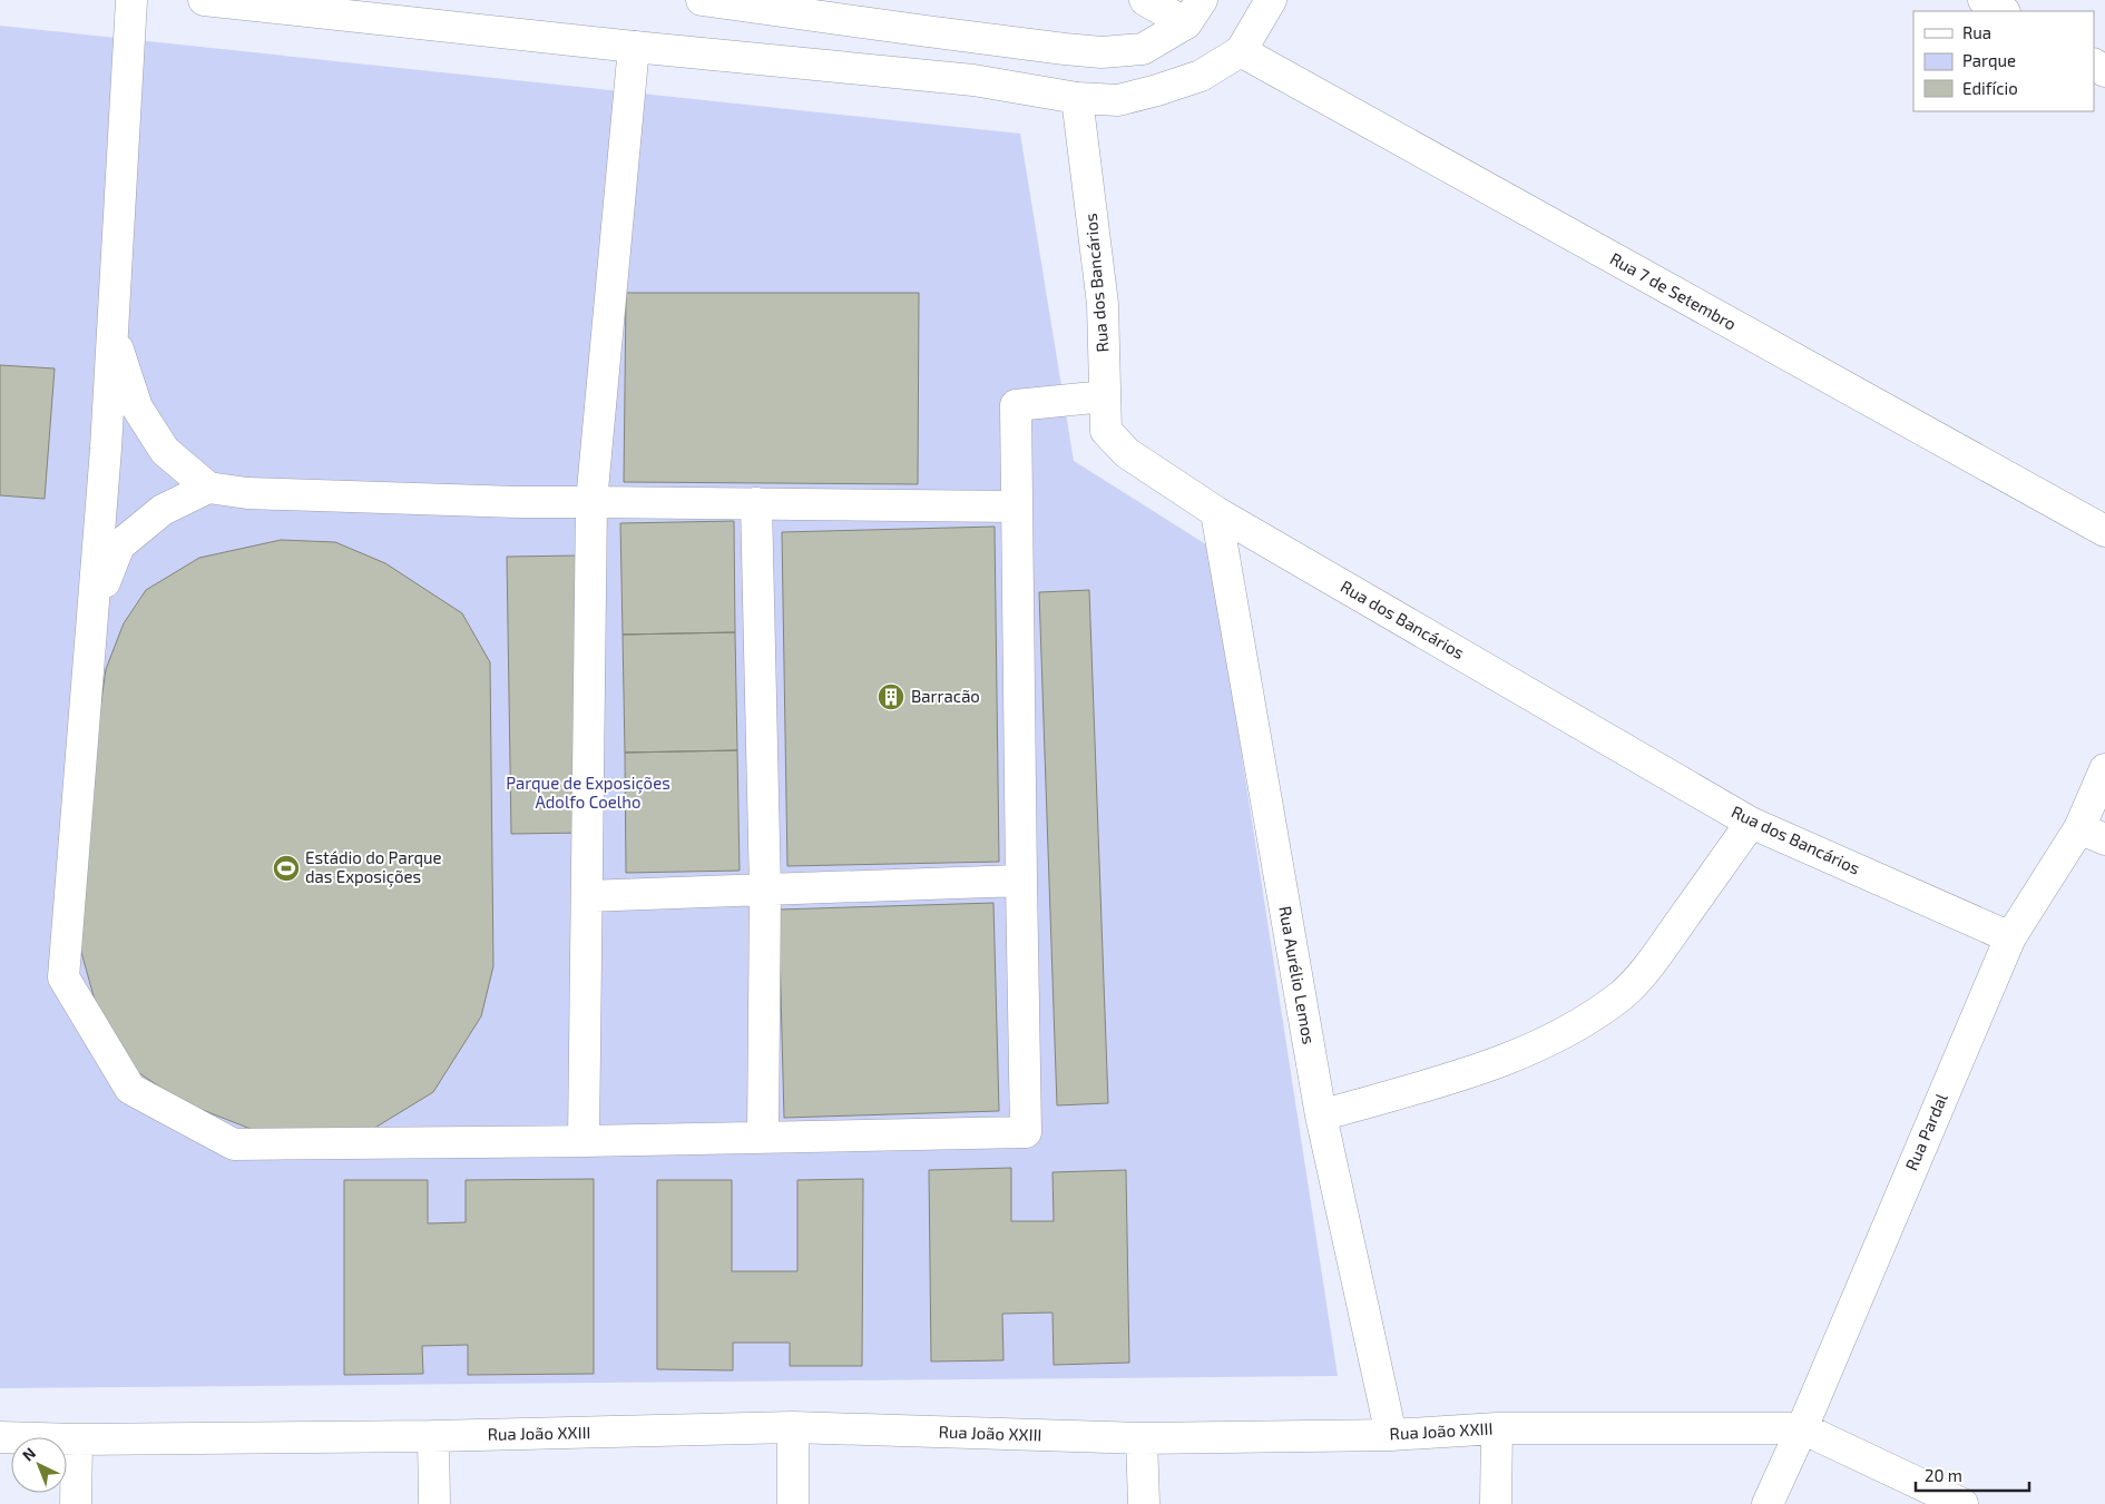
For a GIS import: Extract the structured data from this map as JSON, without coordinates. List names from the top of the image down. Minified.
{"streets":{"street":["Rua dos Bancários","Rua 7 de Setembro","Rua Aurélio Lemos","Rua Pardal","Rua João XXIII"]},"crossings":[["Rua dos Bancários","Rua Aurélio Lemos"],["Rua dos Bancários","Rua Pardal"],["Rua Aurélio Lemos","Rua João XXIII"],["Rua Pardal","Rua João XXIII"]],"parks":["Parque de Exposições Adolfo Coelho"],"places":{"building":["Barracão"],"sports":["Estádio do Parque das Exposições"]},"legend":["Rua","Parque","Edifício"],"scale_bar":"20 m","north":"top left"}
